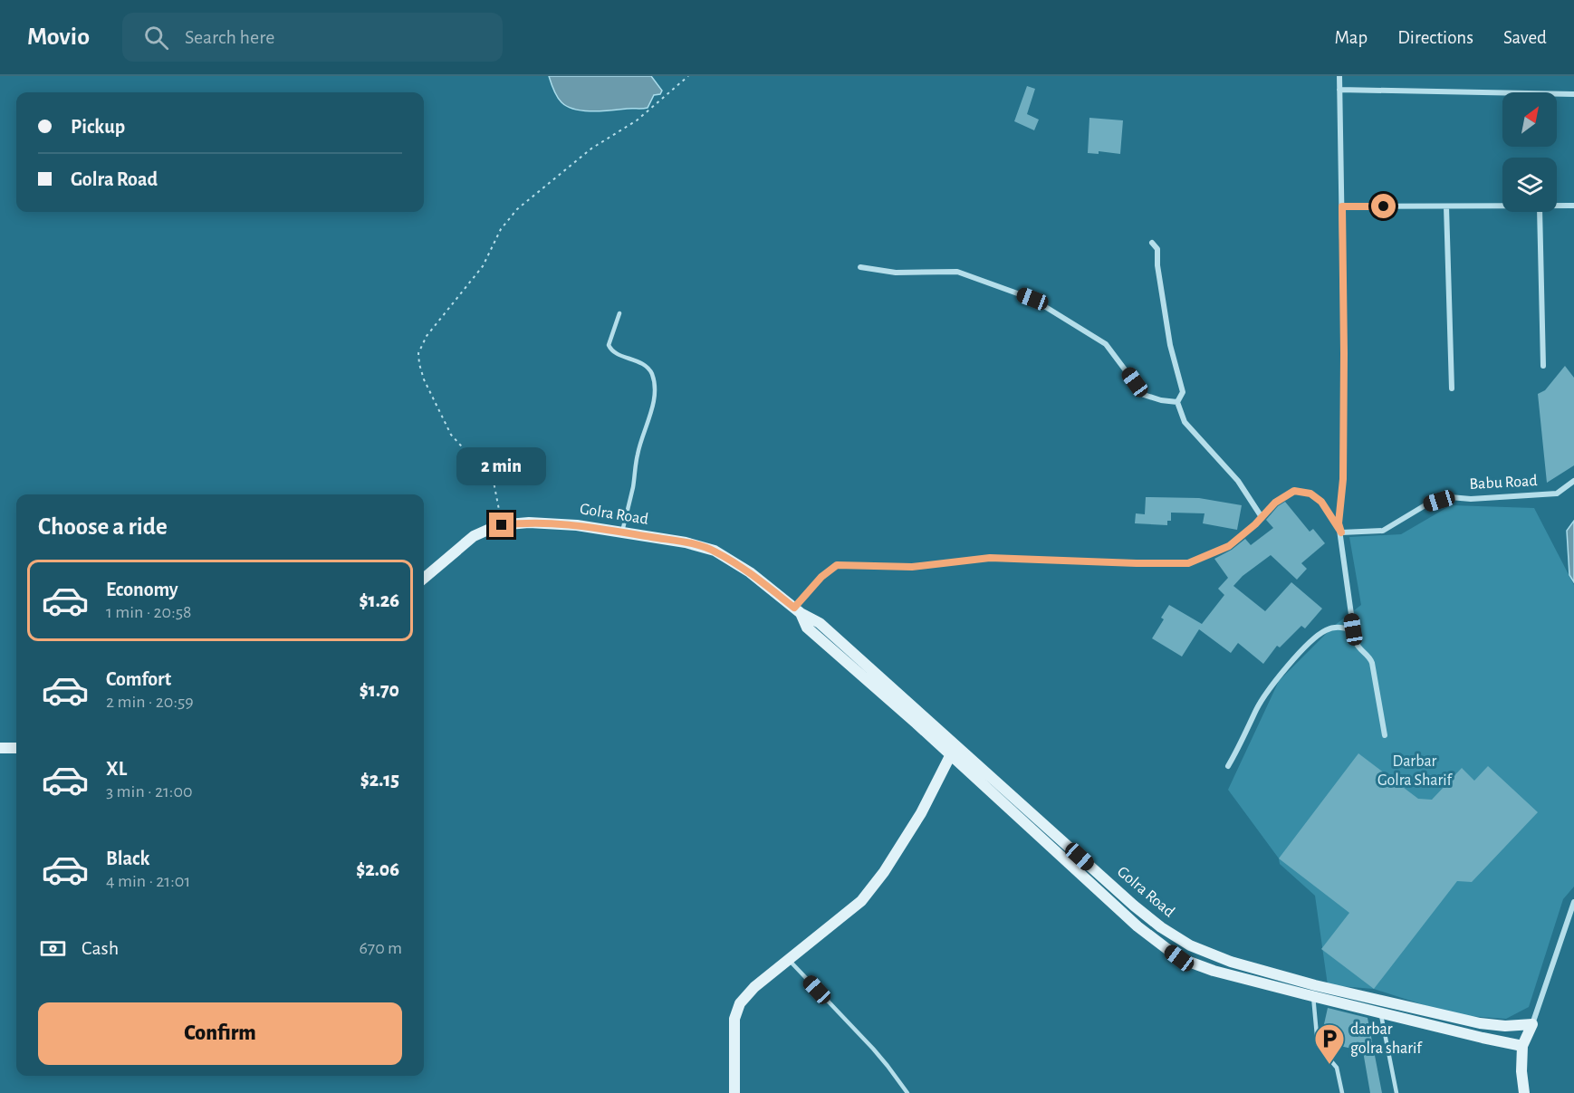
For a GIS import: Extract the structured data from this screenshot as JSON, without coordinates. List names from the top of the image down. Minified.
{"streets":{"street":["Babu Road","Golra Road"]},"parks":["Darbar Golra Sharif"],"places":{"parking":["darbar golra sharif"]},"north":"top right","page":{"header":"Movio","search":"Search here","nav":["Map","Directions","Saved"],"banner":["Pickup","Golra Road"],"bubble":"2 min","heading":"Choose a ride","list":[{"name":"Economy","note":"1 min · 20:58","value":"$1.26"},{"name":"Comfort","note":"2 min · 20:59","value":"$1.70"},{"name":"XL","note":"3 min · 21:00","value":"$2.15"},{"name":"Black","note":"4 min · 21:01","value":"$2.06"}],"pay":["Cash","670 m"],"buttons":"Confirm"}}
